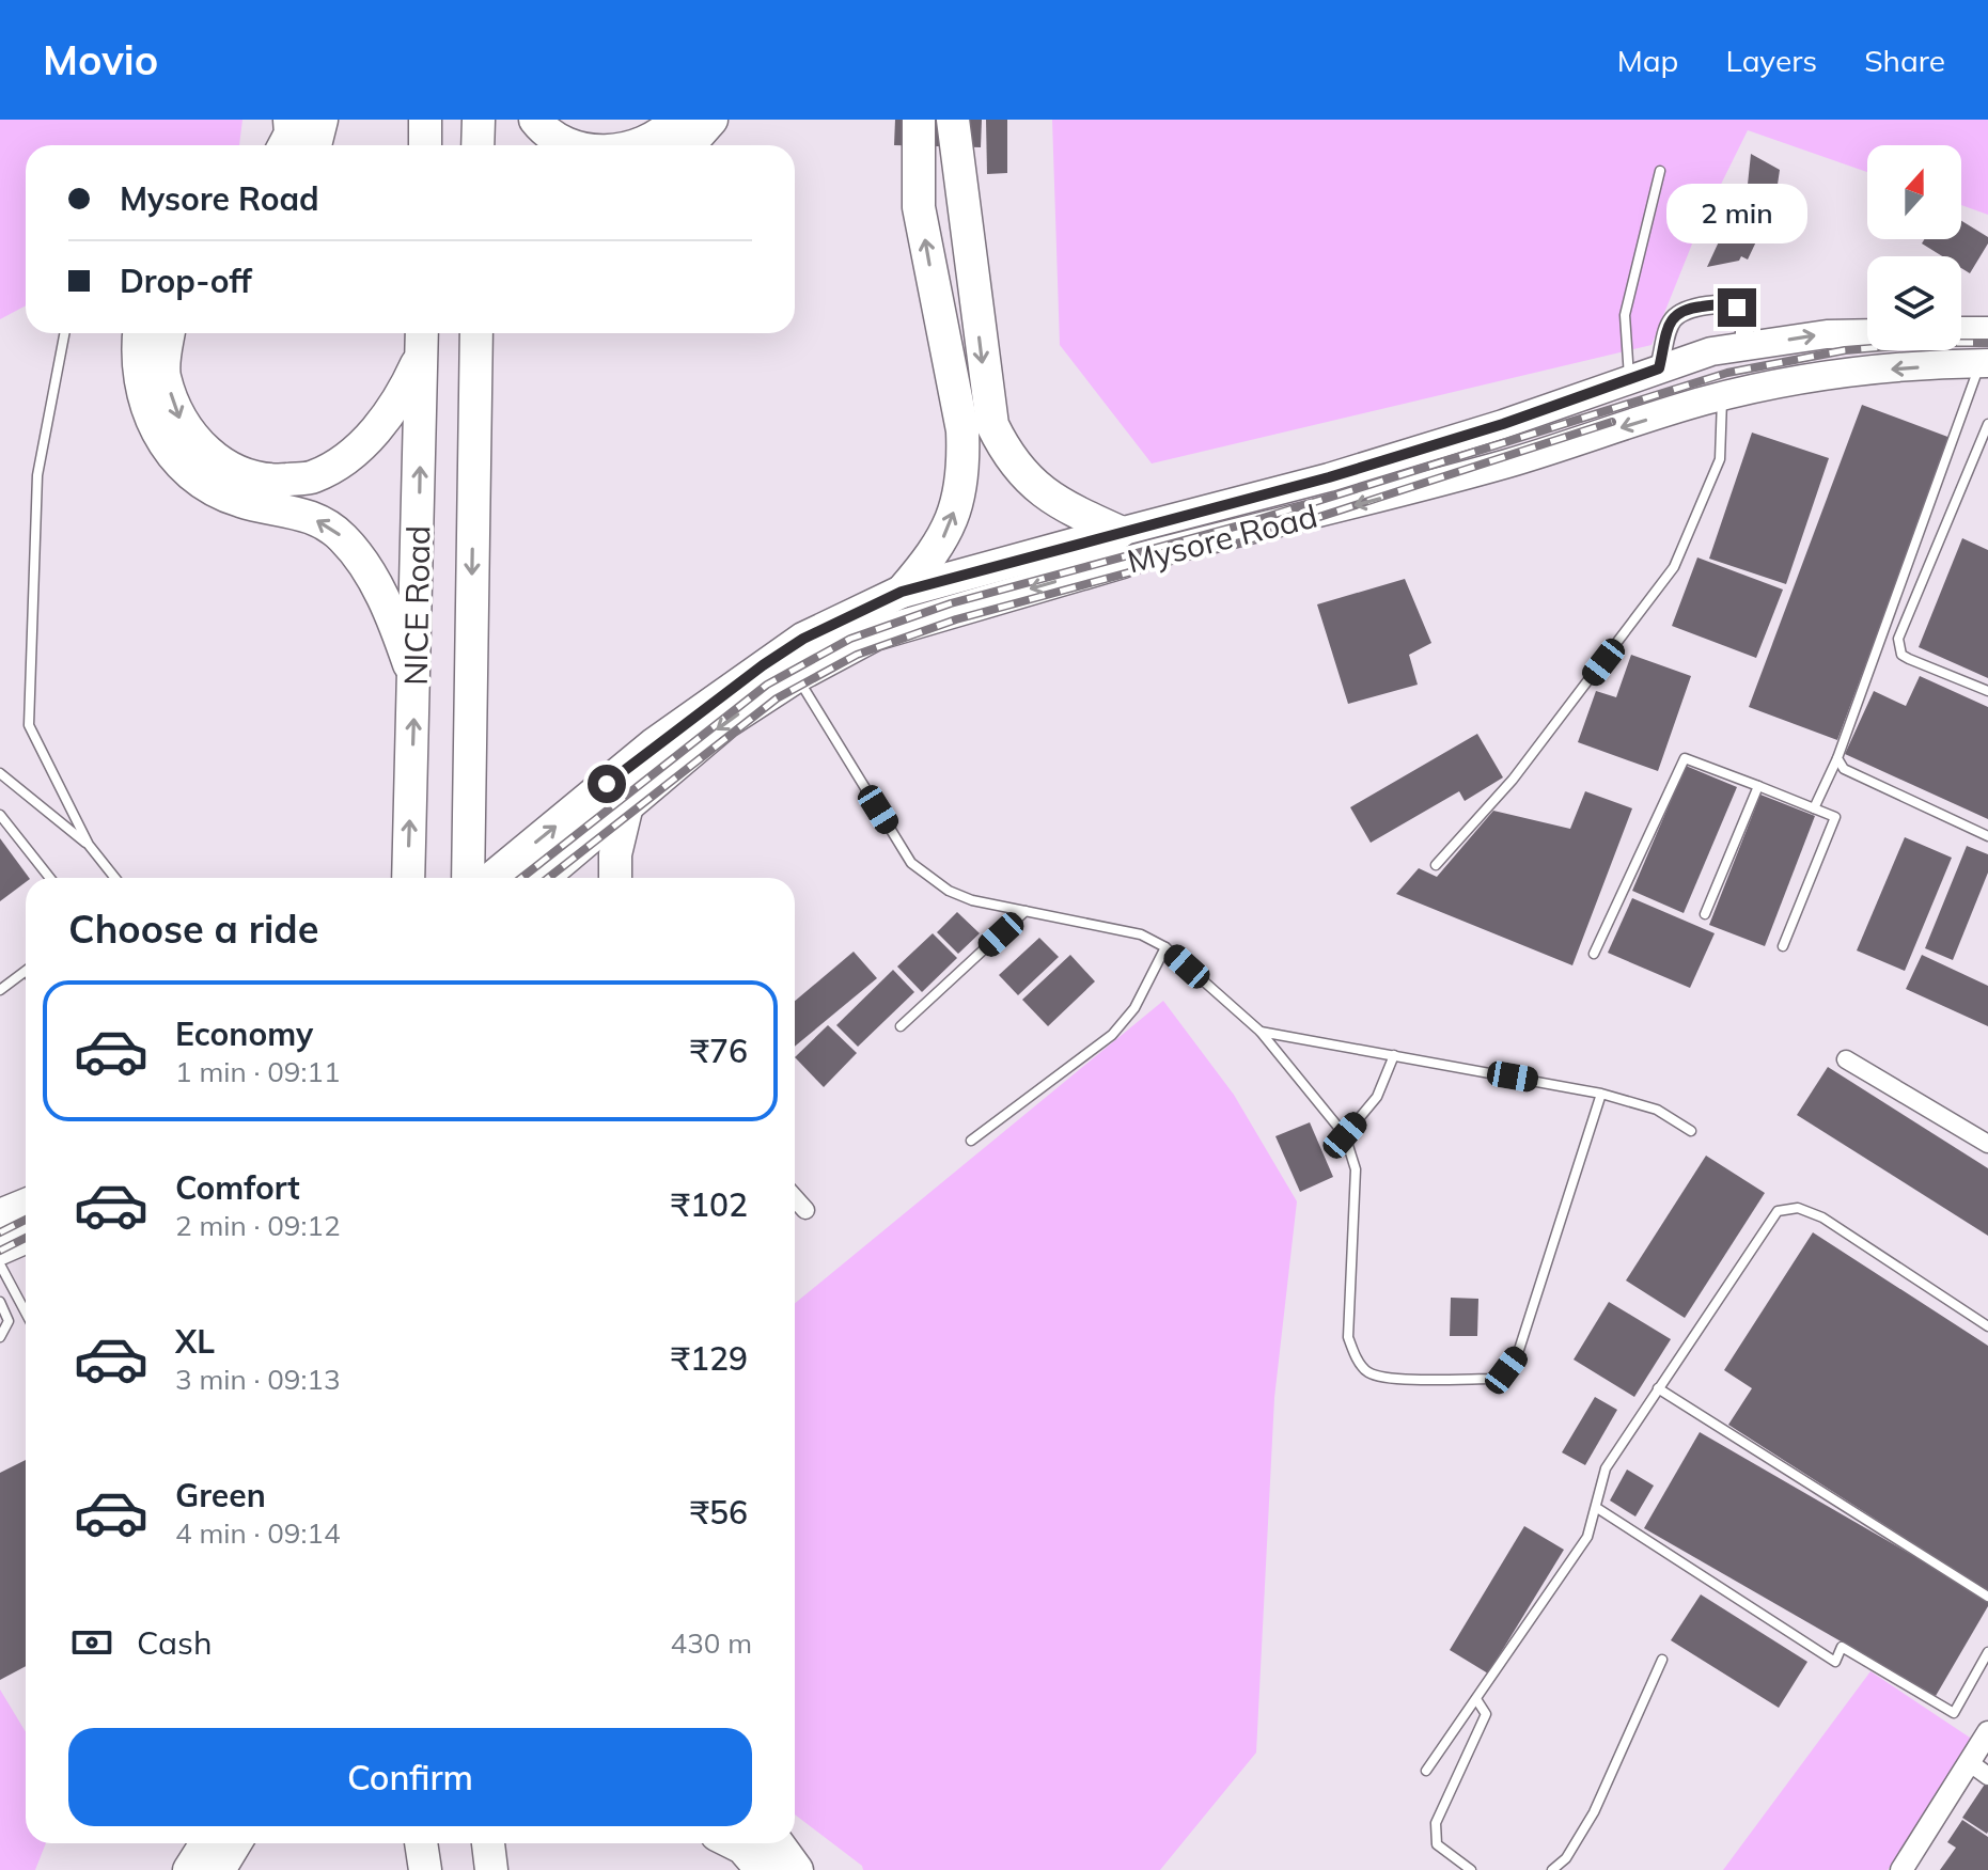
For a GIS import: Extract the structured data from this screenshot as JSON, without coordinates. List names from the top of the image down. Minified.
{"streets":{"highway":["Mysore Road","NICE Road"]},"north":"top","page":{"header":"Movio","nav":["Map","Layers","Share"],"banner":["Mysore Road","Drop-off"],"bubble":"2 min","heading":"Choose a ride","list":[{"name":"Economy","note":"1 min · 09:11","value":"₹76"},{"name":"Comfort","note":"2 min · 09:12","value":"₹102"},{"name":"XL","note":"3 min · 09:13","value":"₹129"},{"name":"Green","note":"4 min · 09:14","value":"₹56"}],"pay":["Cash","430 m"],"buttons":"Confirm"}}
